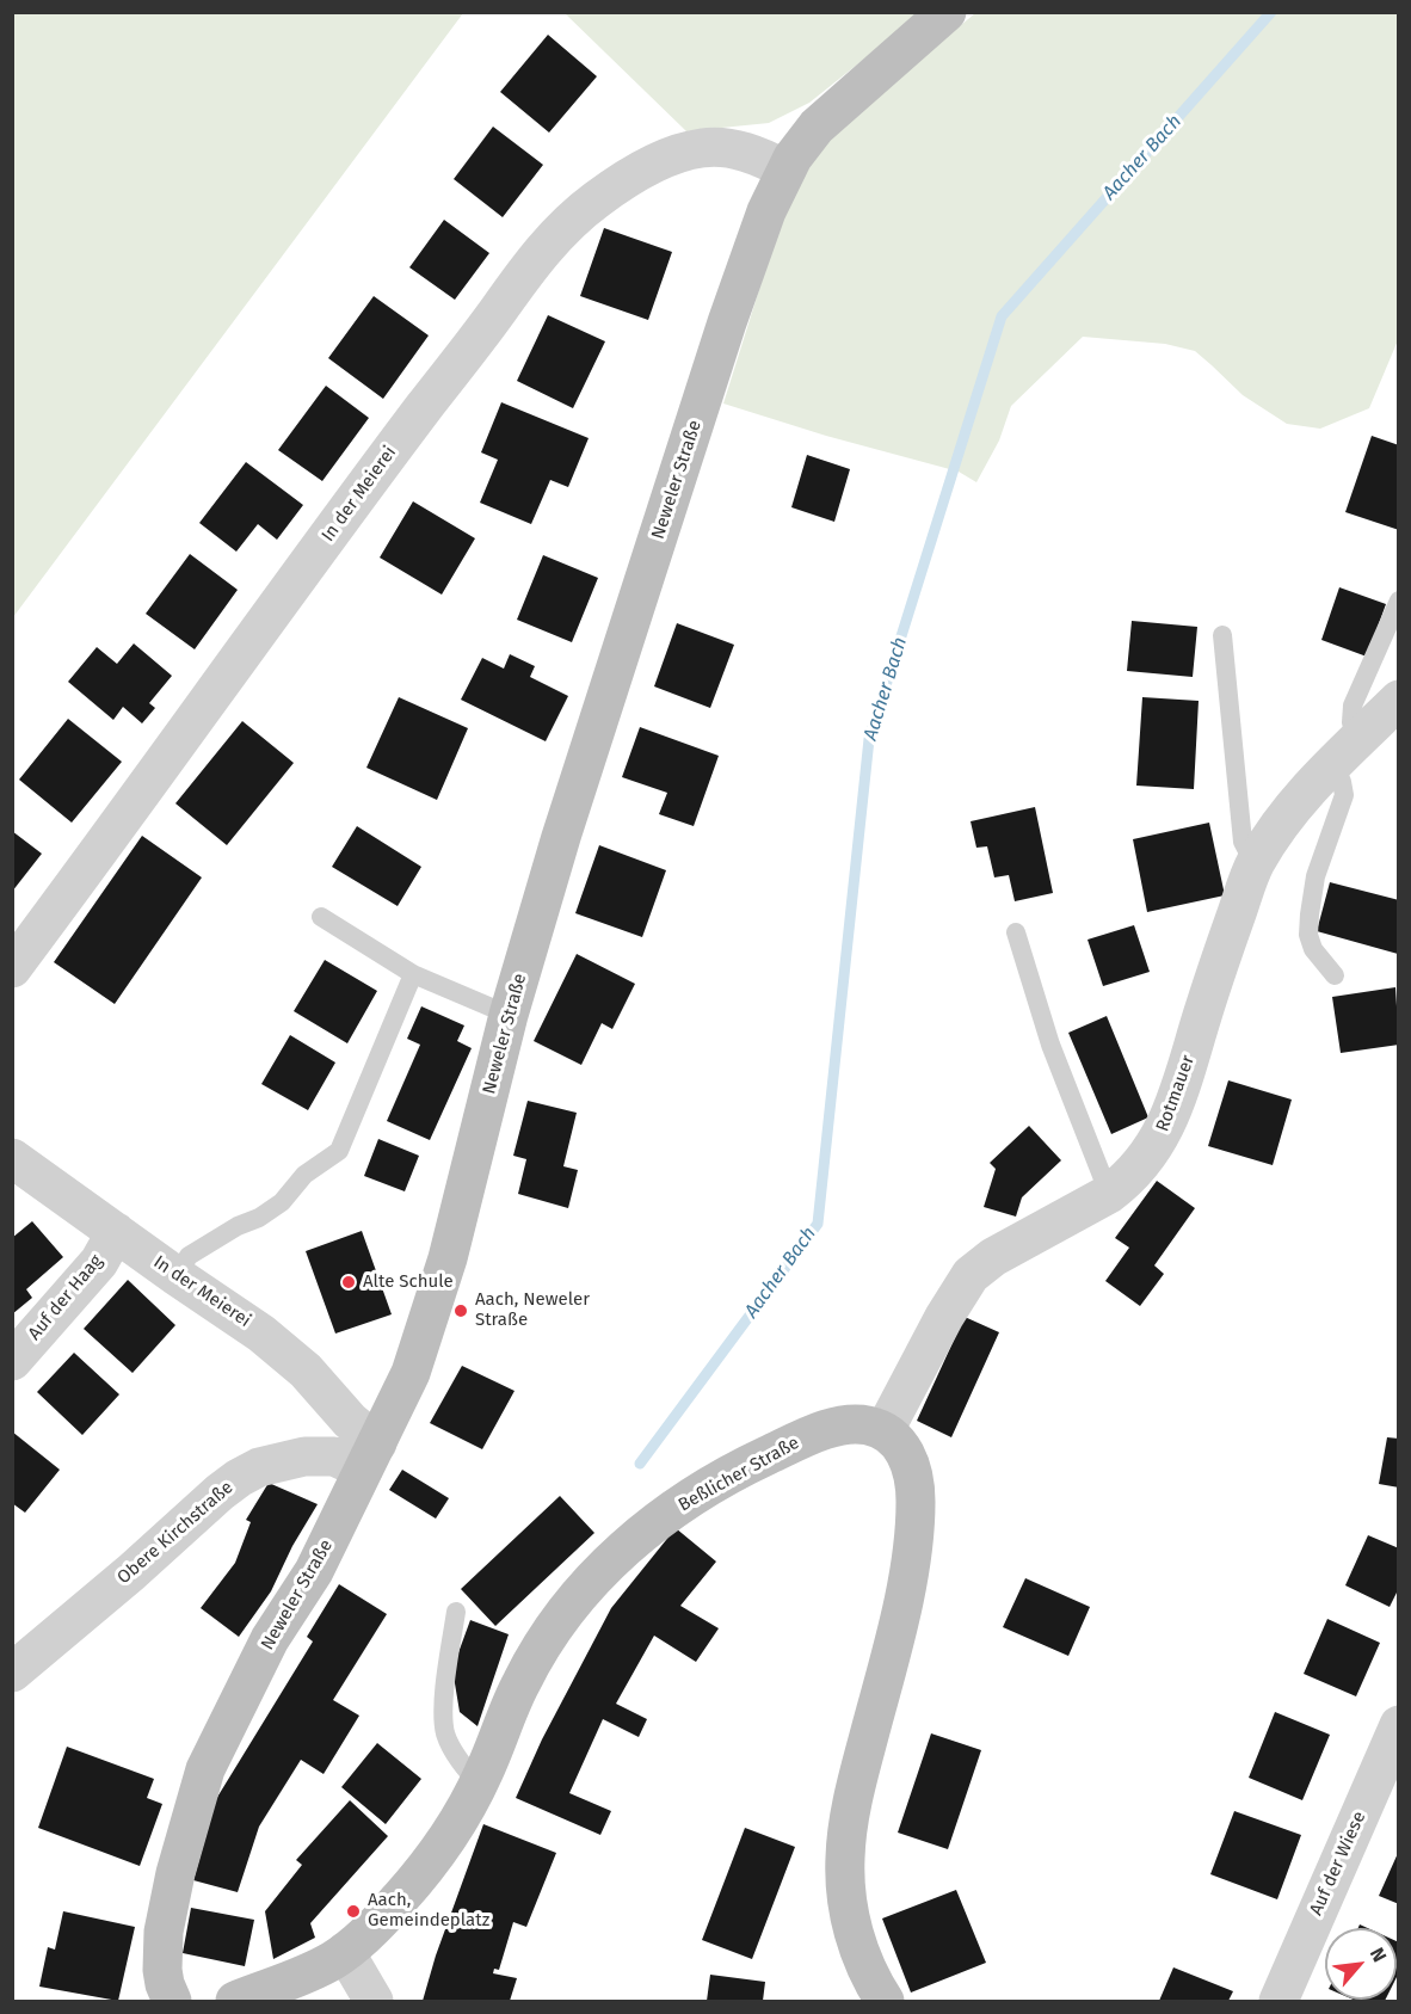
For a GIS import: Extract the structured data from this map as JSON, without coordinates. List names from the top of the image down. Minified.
{"streets":{"main road":["Neweler Straße","Beßlicher Straße"],"street":["In der Meierei","Rotmauer","Auf der Haag","Obere Kirchstraße","Auf der Wiese"]},"crossings":[["Neweler Straße","In der Meierei"],["Neweler Straße","Obere Kirchstraße"],["In der Meierei","Auf der Haag"],["In der Meierei","Obere Kirchstraße"],["Rotmauer","Beßlicher Straße"]],"water":["Aacher Bach"],"places":["Alte Schule","Aach, Neweler Straße","Aach, Gemeindeplatz"],"north":"top right"}
